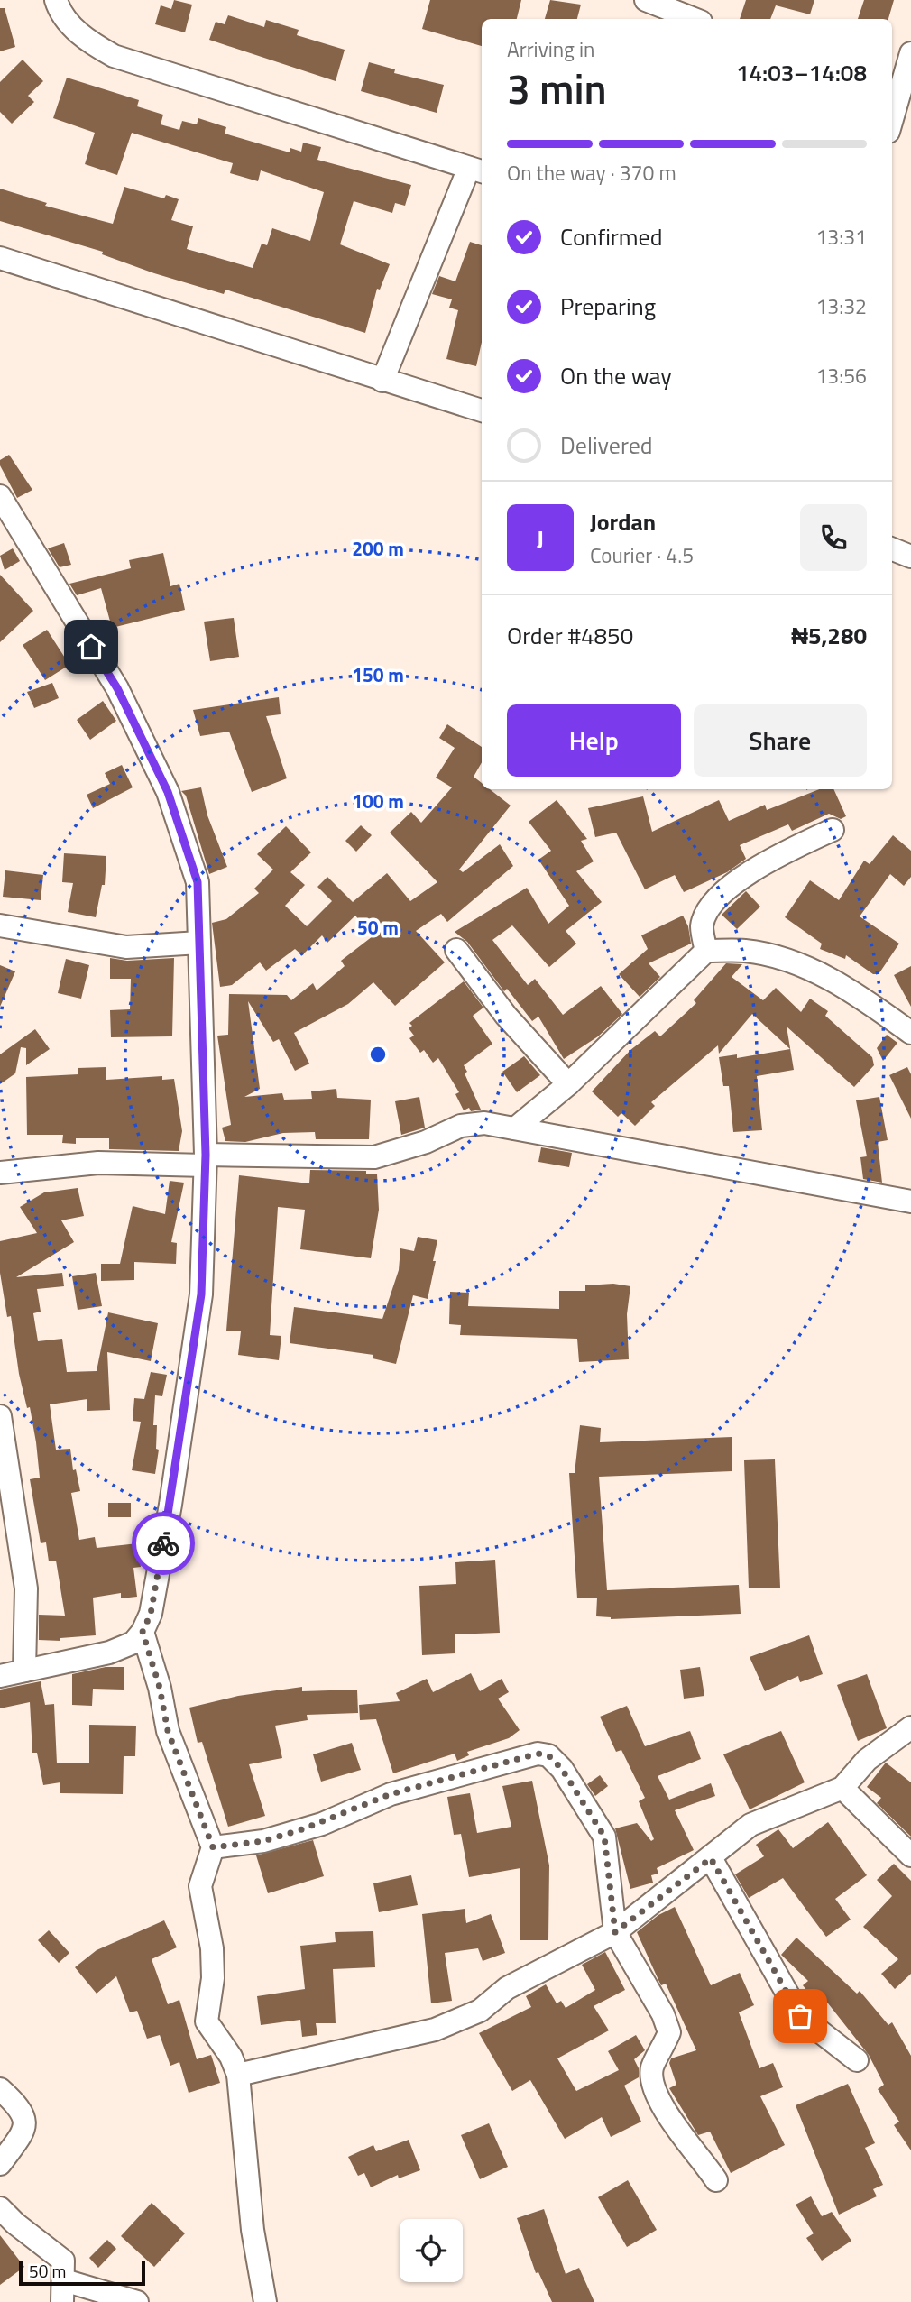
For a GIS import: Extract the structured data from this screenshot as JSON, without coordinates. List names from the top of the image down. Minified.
{"scale_bar":"50 m","page":{"heading":["3 min","Arriving in","14:03–14:08"],"panel":["Jordan","Courier · 4.5","Order #4850","₦5,280"],"bar":"On the way · 370 m","list":[["Confirmed","13:31"],["Preparing","13:32"],["On the way","13:56"],"Delivered"],"round":"J","buttons":["Help","Share"],"scale":"50 m"},"rings":["200 m","150 m","100 m","50 m"]}
